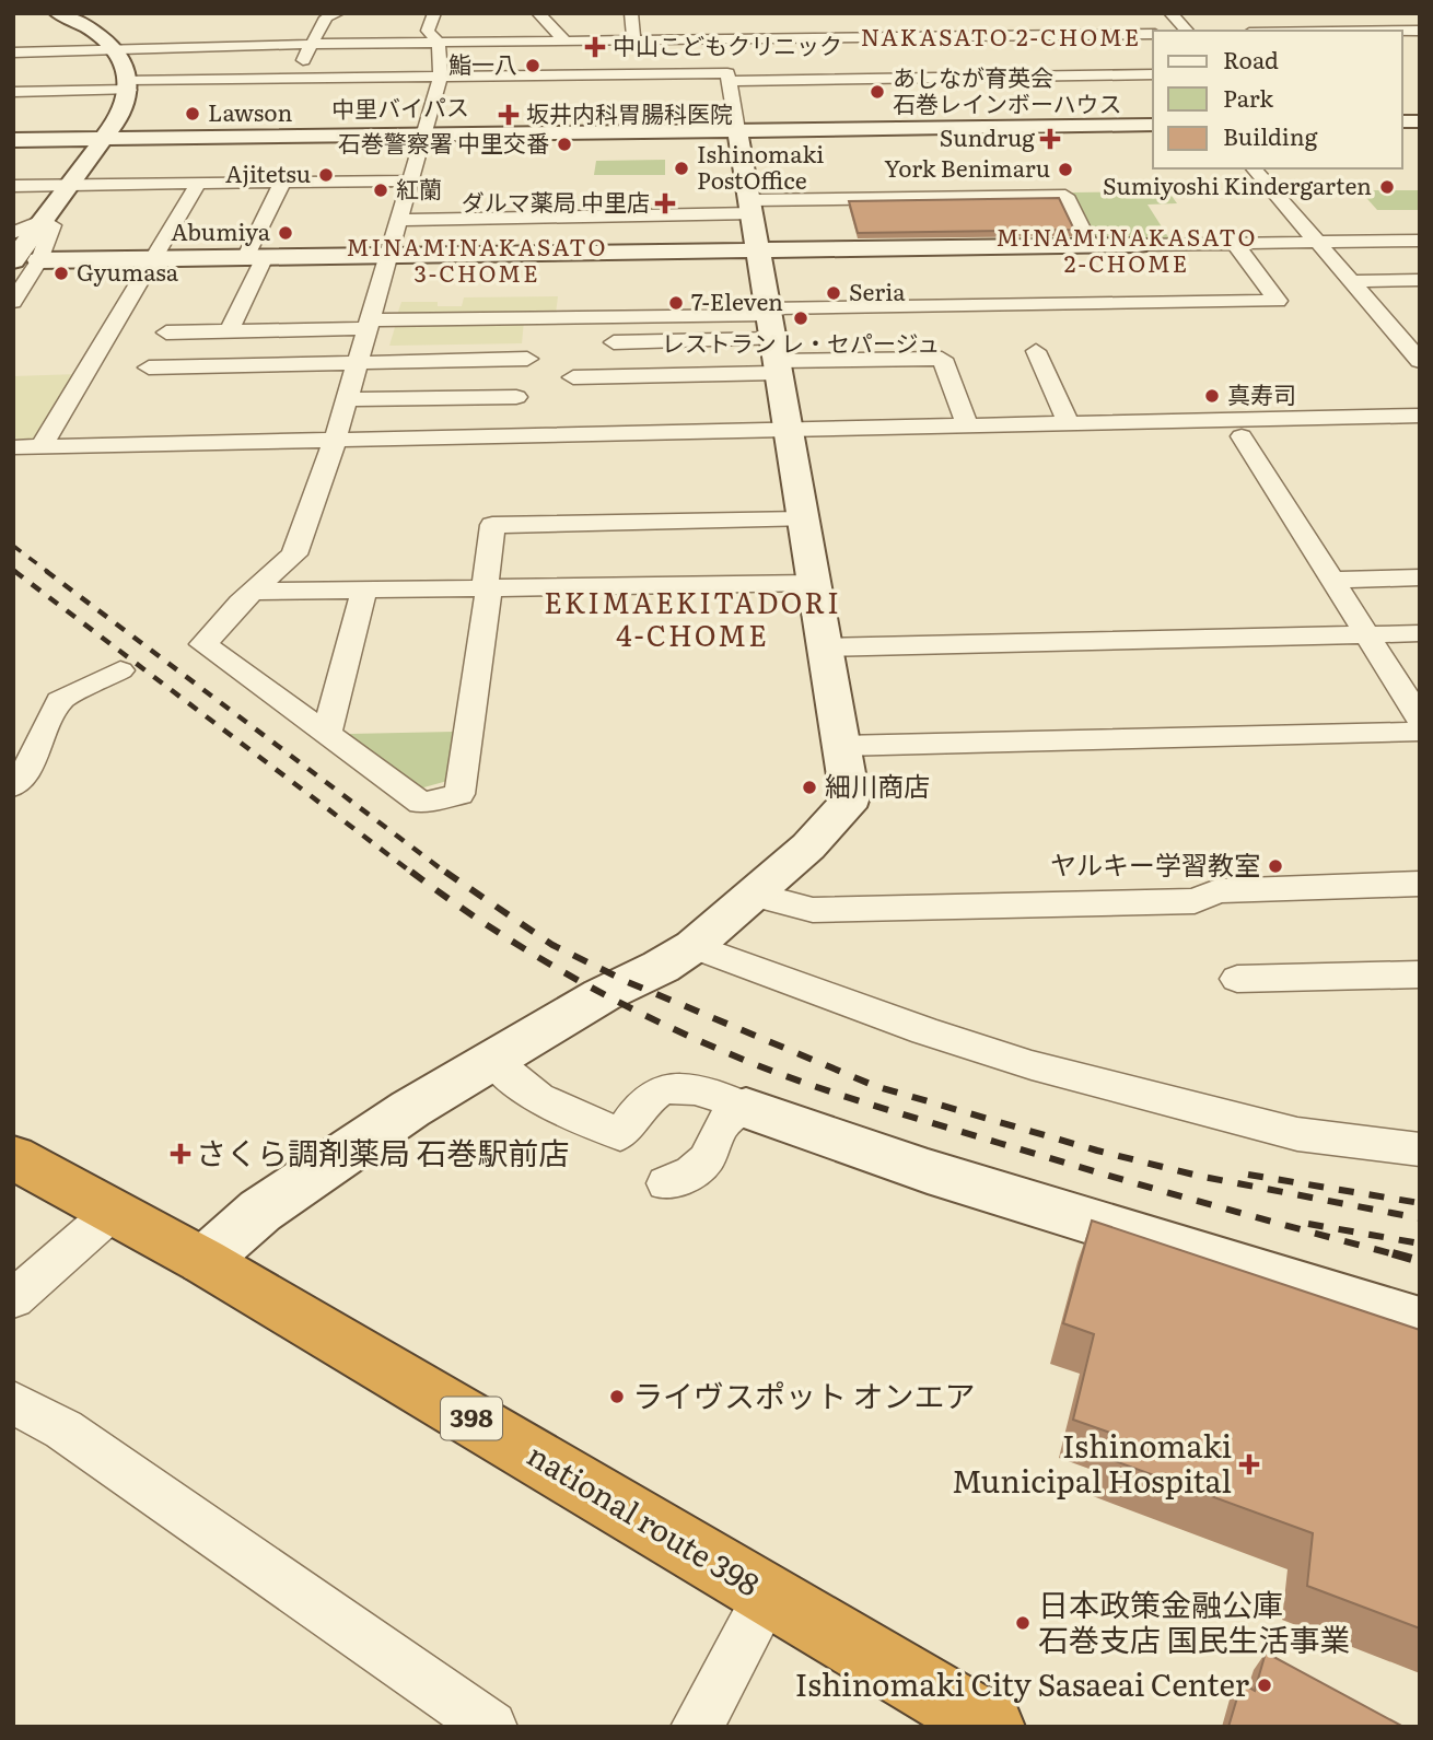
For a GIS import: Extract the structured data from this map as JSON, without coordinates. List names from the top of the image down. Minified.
{"streets":{"highway":["398","national route 398"],"street":["中里バイパス"]},"districts":["NAKASATO 2-CHOME","MINAMINAKASATO 2-CHOME","MINAMINAKASATO 3-CHOME","EKIMAEKITADORI 4-CHOME"],"places":{"health":["中山こどもクリニック","坂井内科胃腸科医院","Sundrug","ダルマ薬局 中里店","さくら調剤薬局 石巻駅前店","Ishinomaki Municipal Hospital"],"other":["鮨一八","あしなが育英会 石巻レインボーハウス","Lawson","石巻警察署 中里交番","Ishinomaki PostOffice","York Benimaru","Ajitetsu","Sumiyoshi Kindergarten","紅蘭","Abumiya","Gyumasa","Seria","7-Eleven","レストラン レ・セパージュ","真寿司","細川商店","ヤルキー学習教室","ライヴスポット オンエア","日本政策金融公庫 石巻支店 国民生活事業","Ishinomaki City Sasaeai Center"]},"legend":["Road","Park","Building"]}
